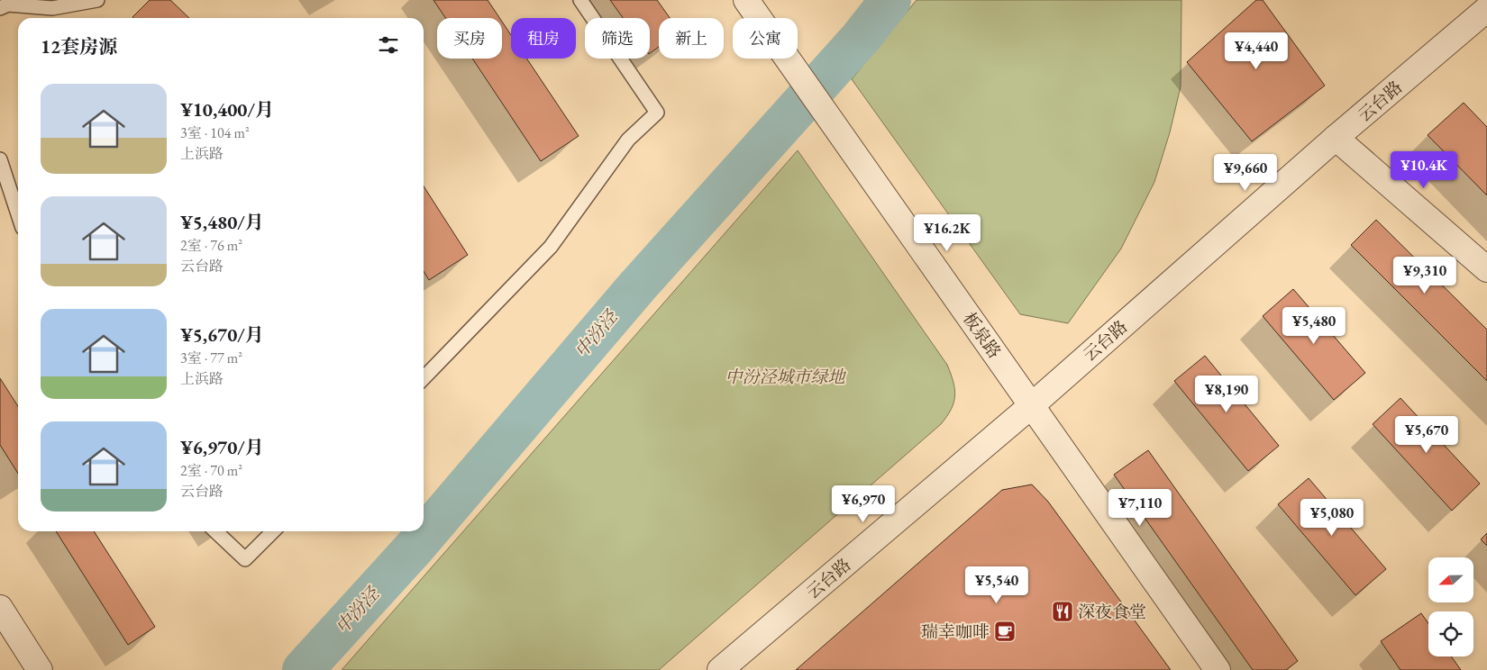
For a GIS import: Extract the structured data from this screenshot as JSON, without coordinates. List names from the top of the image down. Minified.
{"streets":{"street":["云台路","板泉路"]},"crossings":[["云台路","板泉路"]],"water":["中汾泾"],"parks":["中汾泾城市绿地"],"places":{"restaurant":["深夜食堂"],"cafe":["瑞幸咖啡"]},"north":"left","page":{"chip":["买房","租房","筛选","新上","公寓"],"heading":"12套房源","price":["¥4,440","¥10.4K","¥9,660","¥16.2K","¥9,310","¥5,480","¥8,190","¥5,670","¥6,970","¥7,110","¥5,080","¥5,540"],"list":[{"name":"¥10,400/月","note":"3室 · 104 m² · 上浜路"},{"name":"¥5,480/月","note":"2室 · 76 m² · 云台路"},{"name":"¥5,670/月","note":"3室 · 77 m² · 上浜路"},{"name":"¥6,970/月","note":"2室 · 70 m² · 云台路"}]}}
